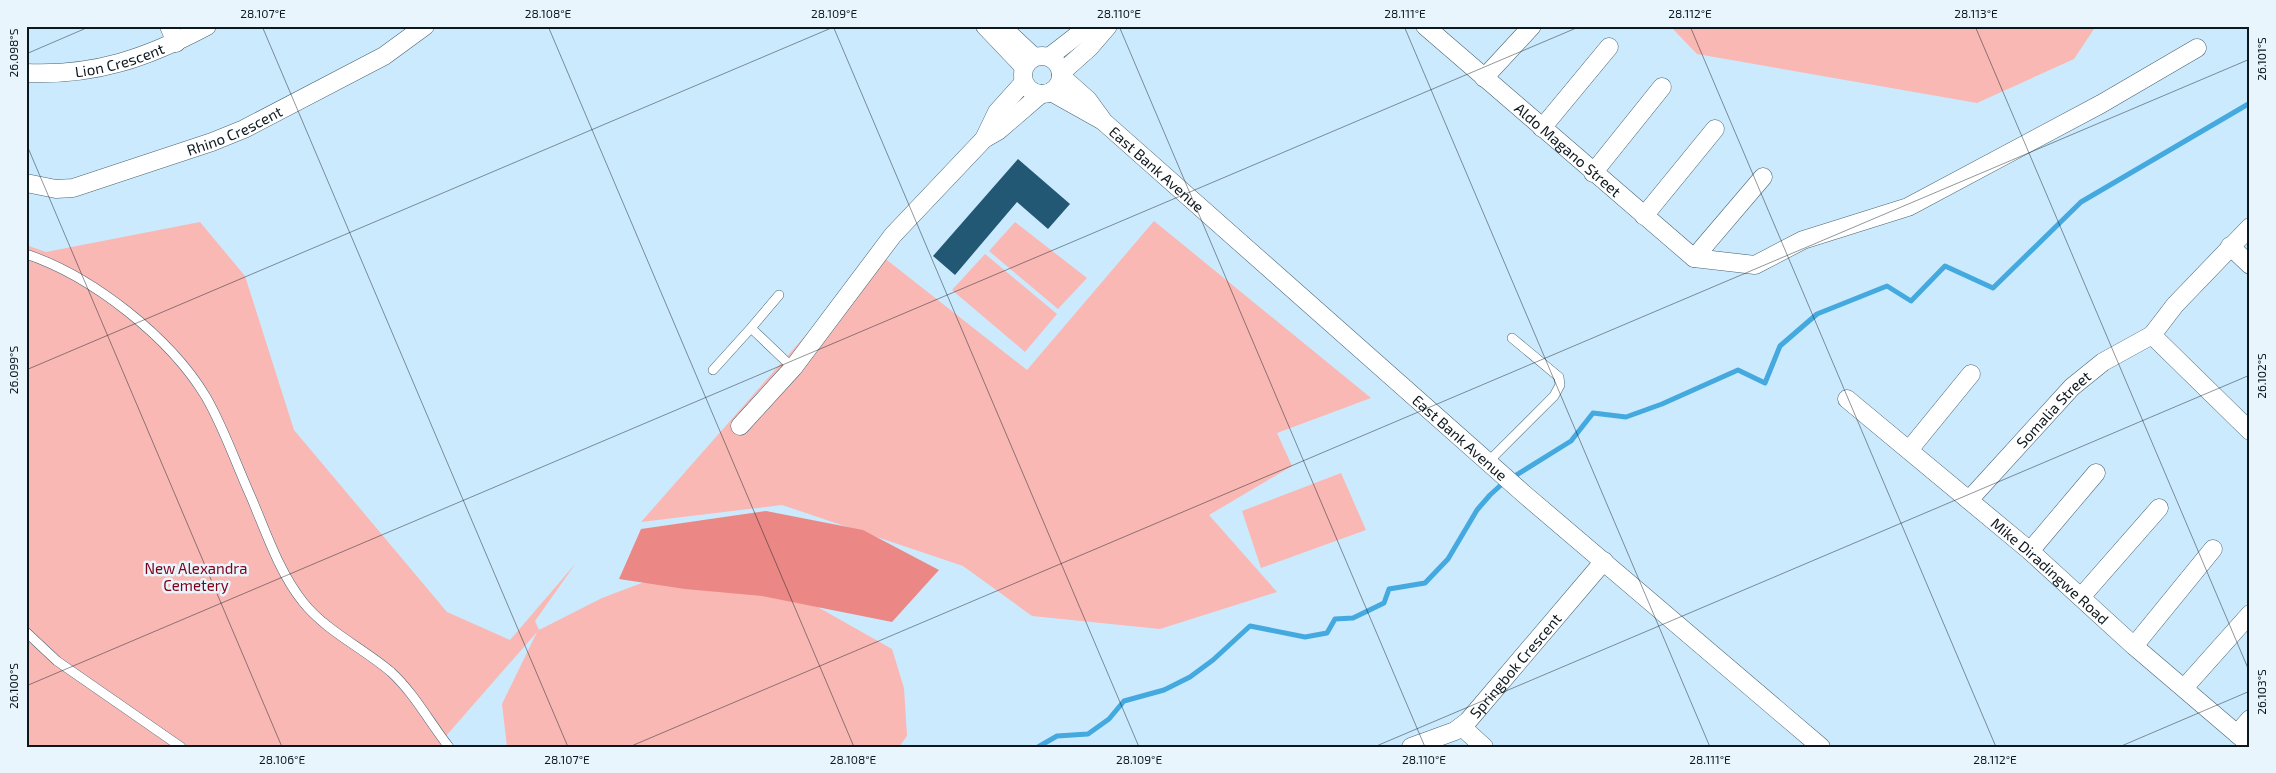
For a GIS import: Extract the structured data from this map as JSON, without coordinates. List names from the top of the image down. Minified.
{"streets":{"street":["Lion Crescent","Rhino Crescent","Aldo Magano Street","East Bank Avenue","Somalia Street","Mike Diradingwe Road","Springbok Crescent"]},"crossings":[["East Bank Avenue","Springbok Crescent"],["Somalia Street","Mike Diradingwe Road"]],"parks":["New Alexandra Cemetery"],"coordinates":["28.107°E","28.108°E","28.109°E","28.110°E","28.111°E","28.112°E","28.113°E","26.098°S","26.101°S","26.099°S","26.102°S","26.100°S","26.103°S","28.106°E"]}
